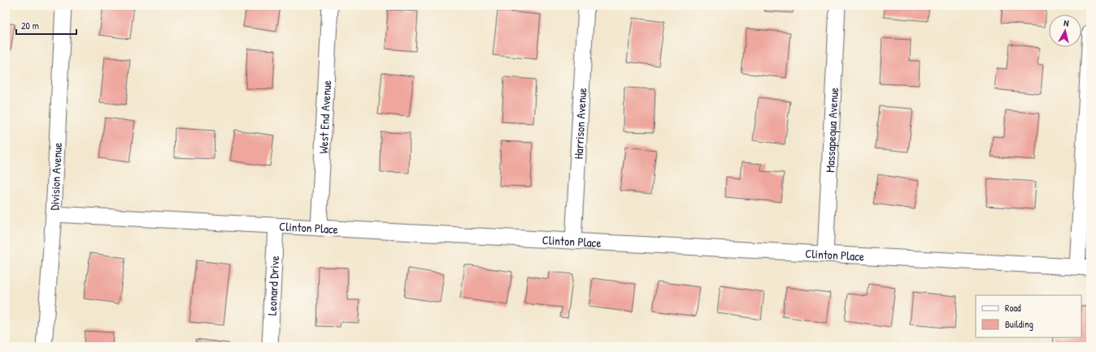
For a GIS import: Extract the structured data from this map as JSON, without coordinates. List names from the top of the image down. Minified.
{"streets":{"street":["West End Avenue","Harrison Avenue","Massapequa Avenue","Division Avenue","Clinton Place","Leonard Drive"]},"crossings":[["West End Avenue","Clinton Place"],["Harrison Avenue","Clinton Place"],["Massapequa Avenue","Clinton Place"],["Division Avenue","Clinton Place"],["Clinton Place","Leonard Drive"]],"legend":["Road","Building"],"scale_bar":"20 m","north":"top"}
